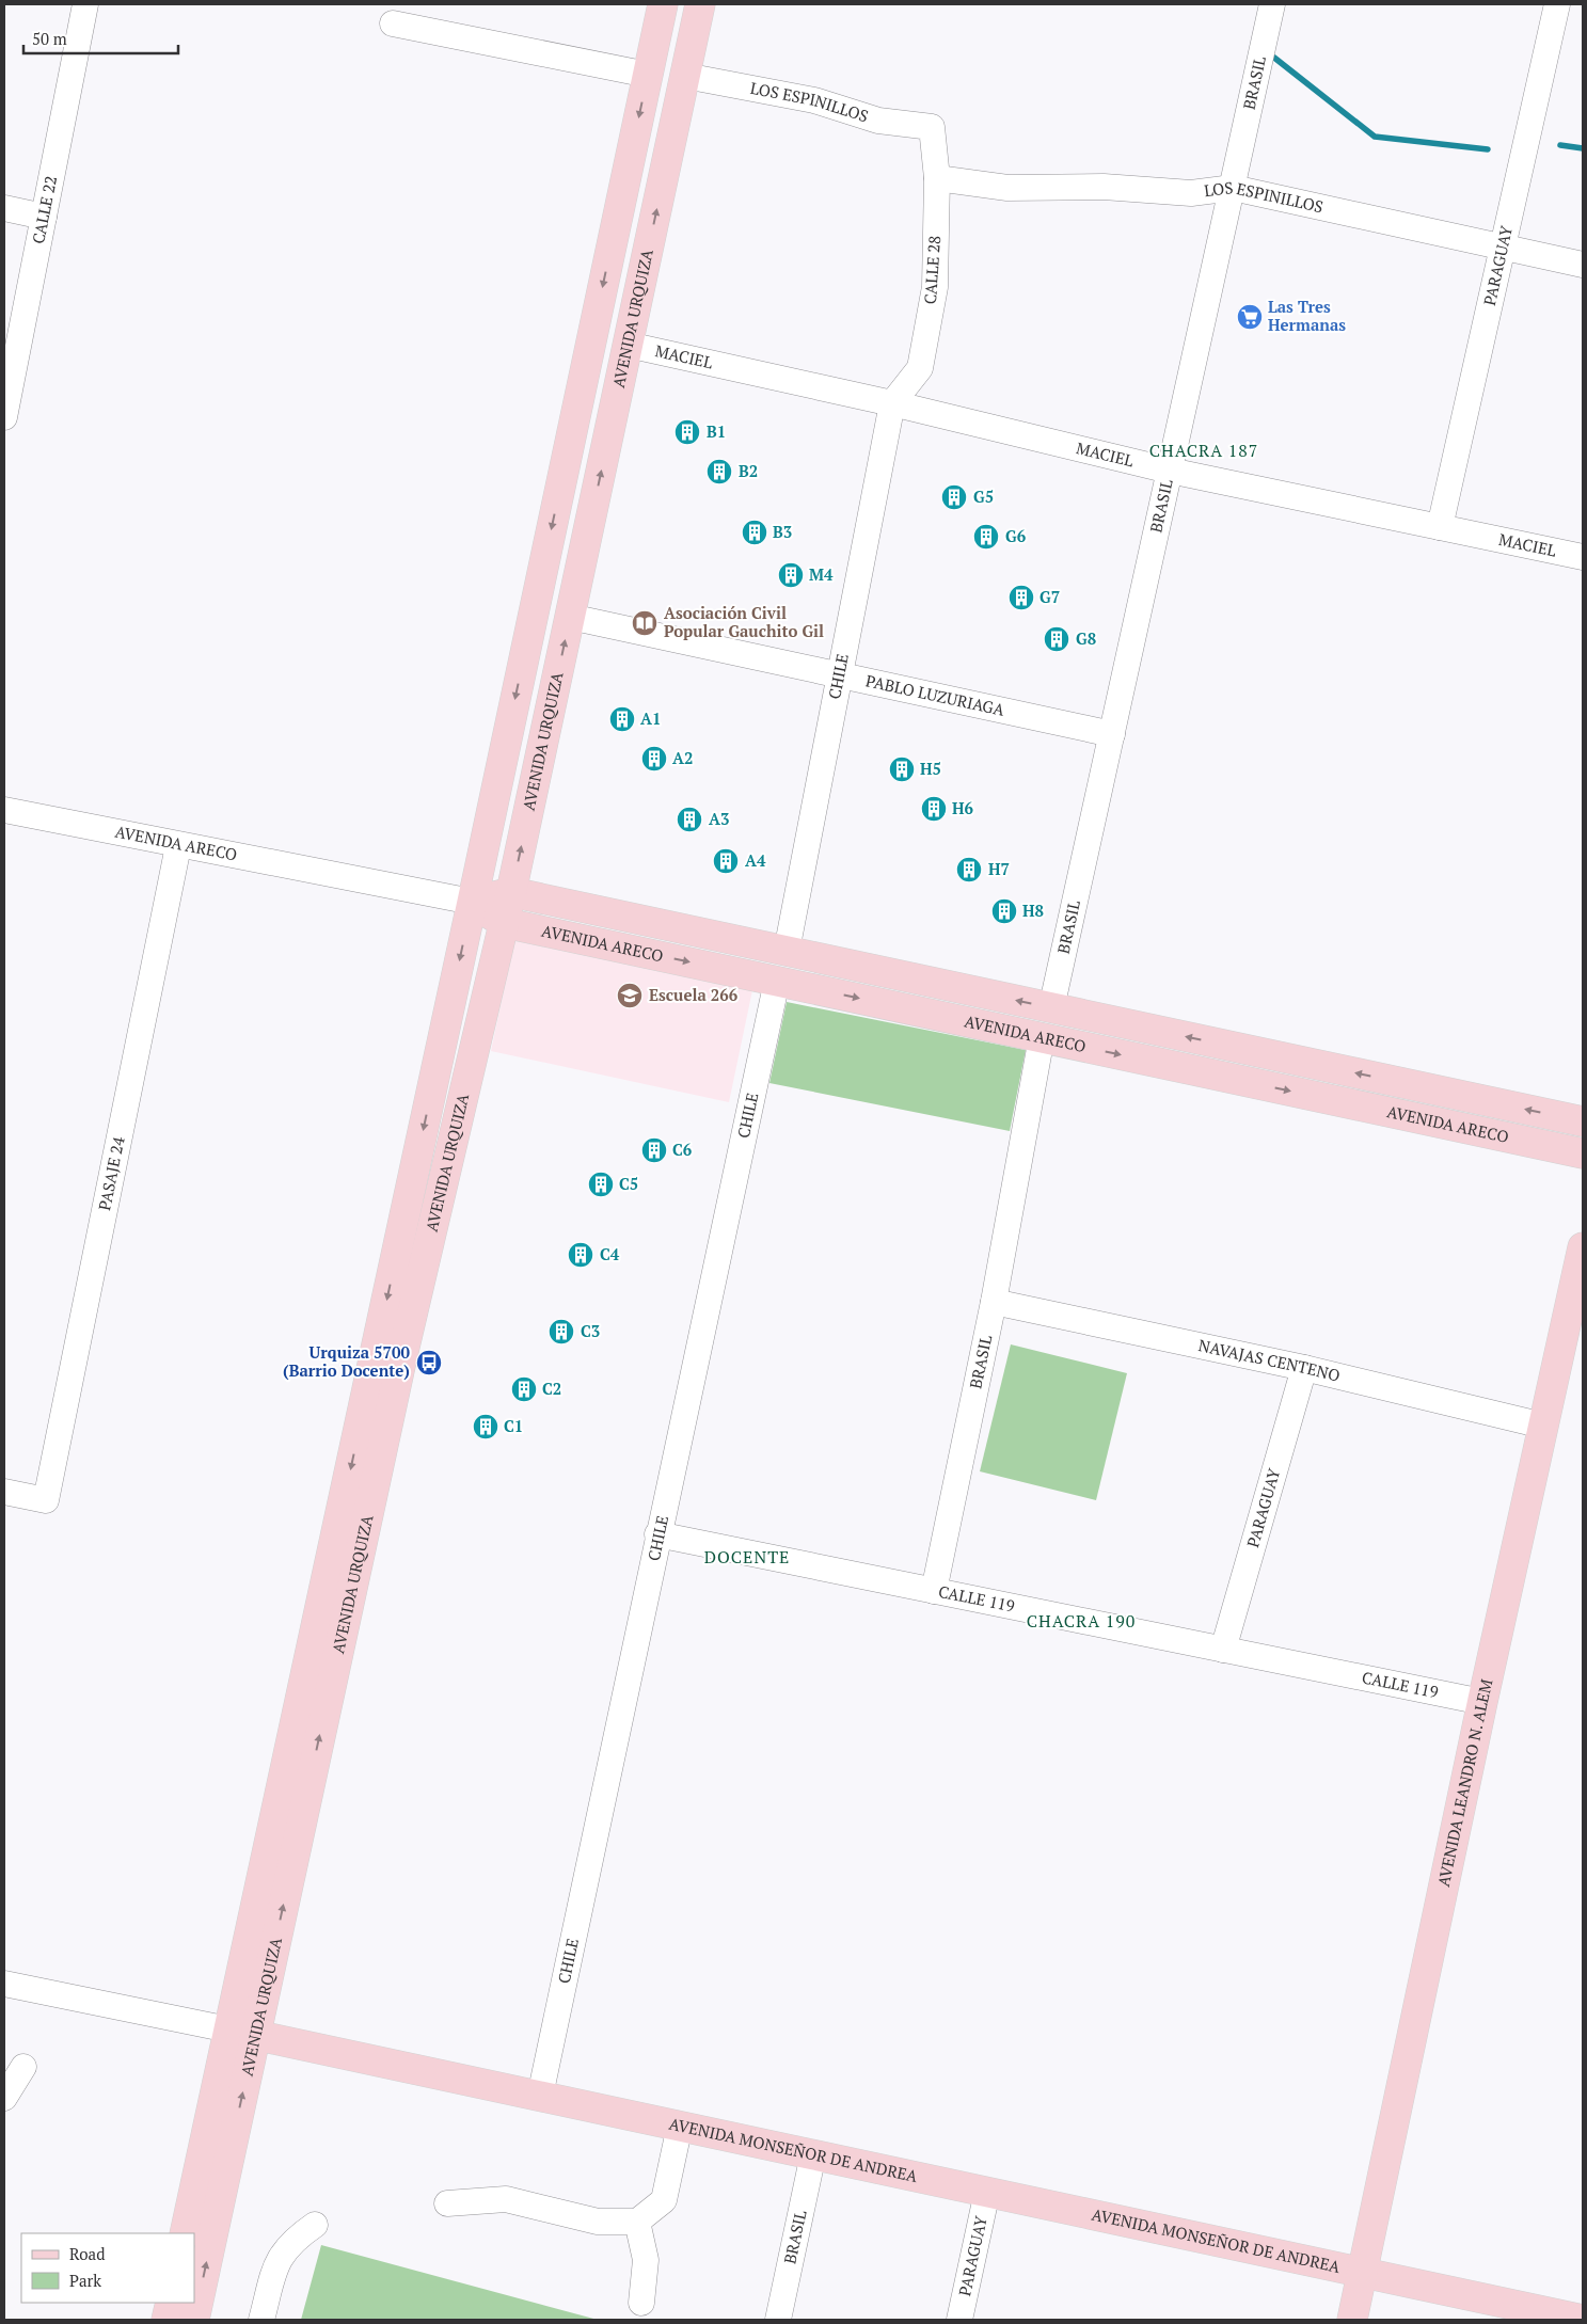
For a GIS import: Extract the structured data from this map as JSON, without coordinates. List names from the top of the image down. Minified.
{"streets":{"main road":["AVENIDA URQUIZA","AVENIDA ARECO","AVENIDA LEANDRO N. ALEM","AVENIDA MONSEÑOR DE ANDREA"],"street":["BRASIL","LOS ESPINILLOS","CALLE 22","PARAGUAY","CALLE 28","MACIEL","CHILE","PABLO LUZURIAGA","PASAJE 24","NAVAJAS CENTENO","CALLE 119"]},"crossings":[["BRASIL","LOS ESPINILLOS"],["BRASIL","MACIEL"],["BRASIL","PABLO LUZURIAGA"],["BRASIL","AVENIDA ARECO"],["BRASIL","NAVAJAS CENTENO"],["BRASIL","CALLE 119"],["BRASIL","AVENIDA MONSEÑOR DE ANDREA"],["LOS ESPINILLOS","PARAGUAY"],["LOS ESPINILLOS","CALLE 28"],["LOS ESPINILLOS","AVENIDA URQUIZA"],["PARAGUAY","MACIEL"],["PARAGUAY","NAVAJAS CENTENO"],["PARAGUAY","CALLE 119"],["PARAGUAY","AVENIDA MONSEÑOR DE ANDREA"],["CALLE 28","MACIEL"],["CALLE 28","CHILE"],["AVENIDA URQUIZA","MACIEL"],["AVENIDA URQUIZA","PABLO LUZURIAGA"],["AVENIDA URQUIZA","AVENIDA ARECO"],["AVENIDA URQUIZA","AVENIDA MONSEÑOR DE ANDREA"],["MACIEL","CHILE"],["CHILE","PABLO LUZURIAGA"],["CHILE","AVENIDA ARECO"],["CHILE","CALLE 119"],["CHILE","AVENIDA MONSEÑOR DE ANDREA"],["AVENIDA ARECO","PASAJE 24"],["NAVAJAS CENTENO","AVENIDA LEANDRO N. ALEM"],["CALLE 119","AVENIDA LEANDRO N. ALEM"],["AVENIDA LEANDRO N. ALEM","AVENIDA MONSEÑOR DE ANDREA"]],"districts":["CHACRA 187","DOCENTE","CHACRA 190"],"places":{"supermarket":["Las Tres Hermanas"],"building":["B1","B2","G5","B3","G6","M4","G7","G8","A1","A2","H5","H6","A3","A4","H7","H8","C6","C5","C4","C3","C2","C1"],"library":["Asociación Civil Popular Gauchito Gil"],"school or university":["Escuela 266"],"bus stop":["Urquiza 5700 (Barrio Docente)"]},"legend":["Road","Park"],"scale_bar":"50 m"}
